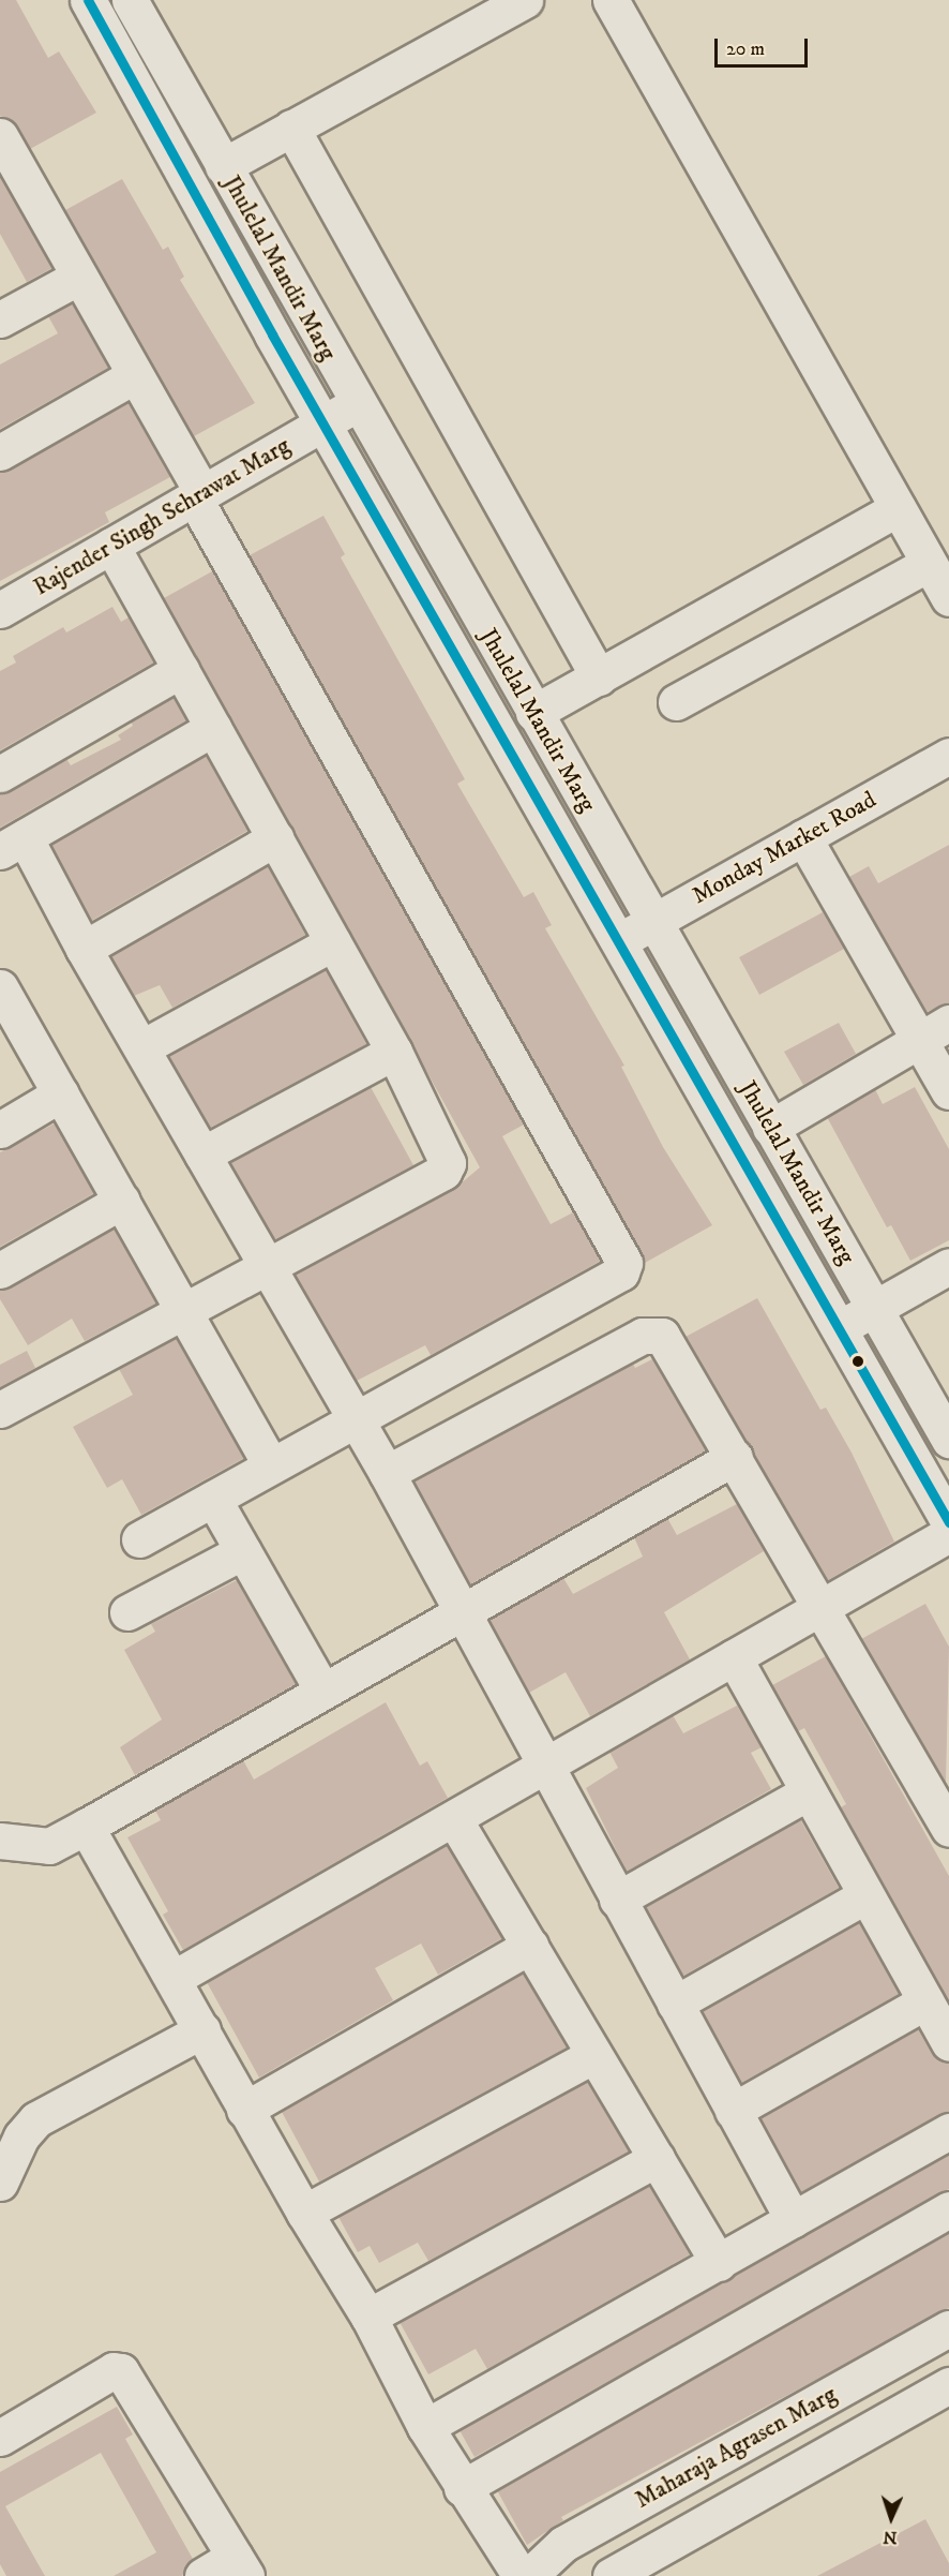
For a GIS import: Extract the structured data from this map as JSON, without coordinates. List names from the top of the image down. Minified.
{"streets":{"street":["Jhulelal Mandir Marg","Rajender Singh Sehrawat Marg","Monday Market Road","Maharaja Agrasen Marg"]},"crossings":[["Jhulelal Mandir Marg","Rajender Singh Sehrawat Marg"],["Jhulelal Mandir Marg","Monday Market Road"]],"scale_bar":"20 m","north":"bottom"}
